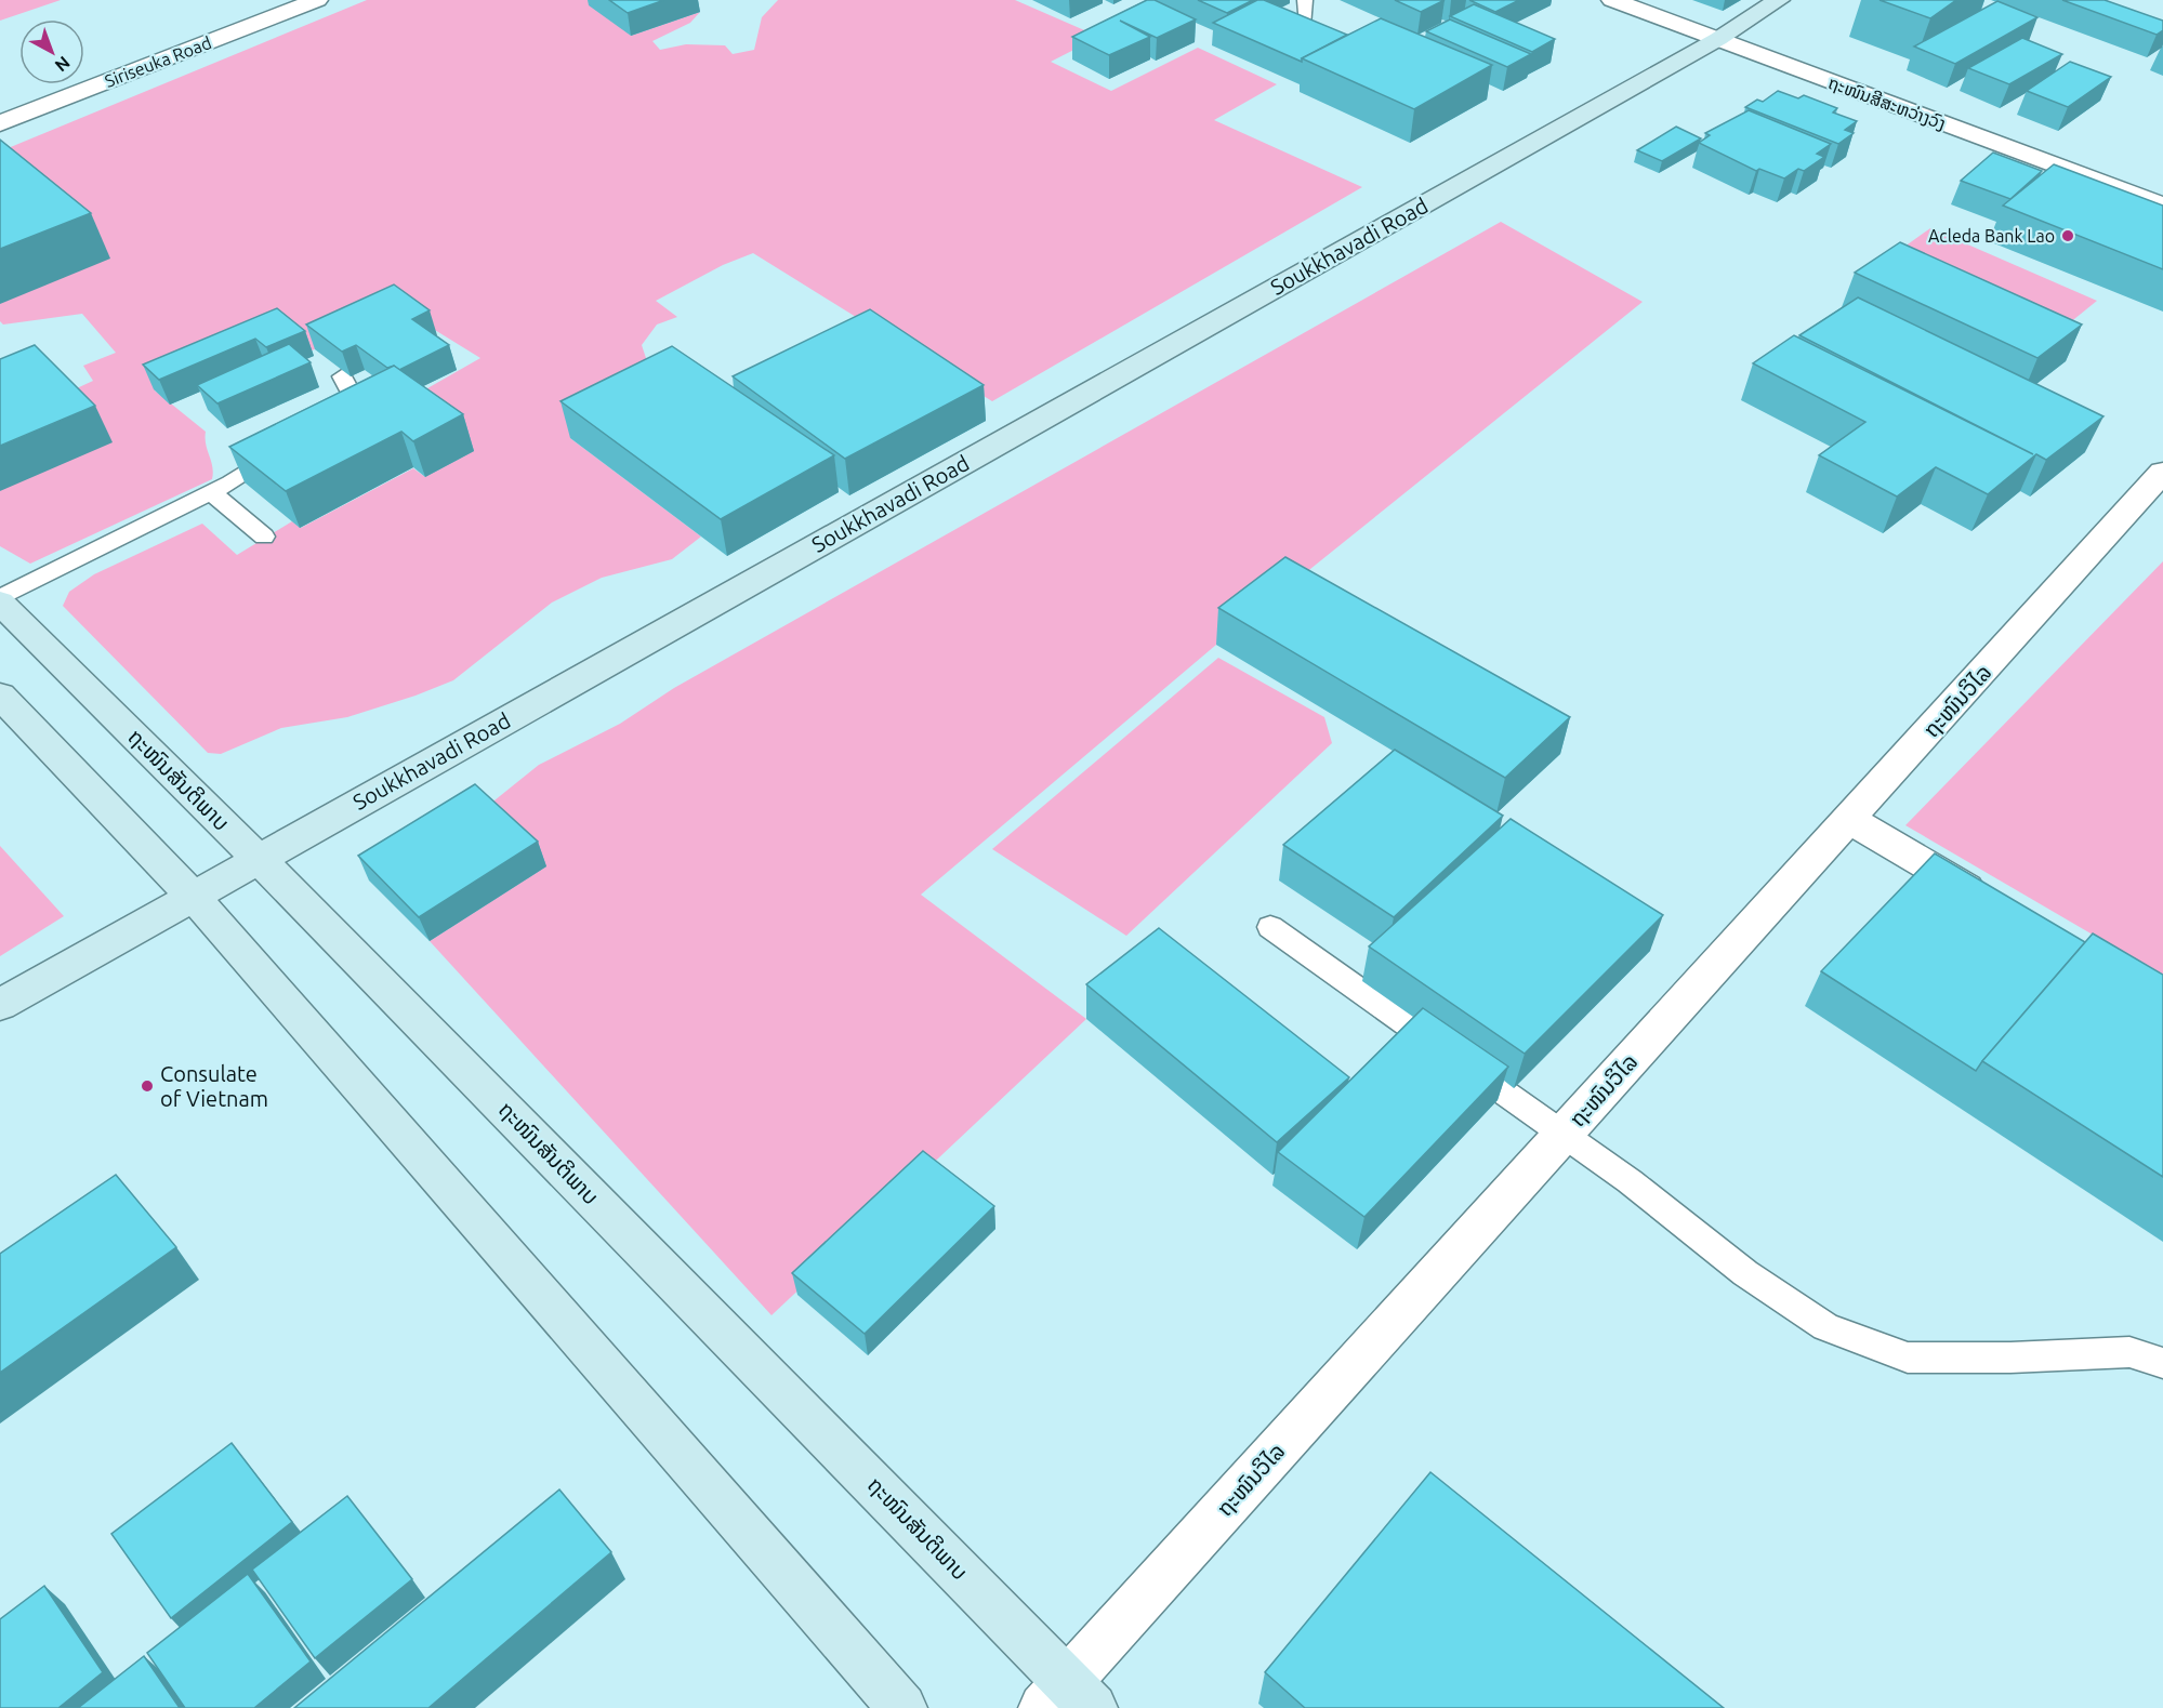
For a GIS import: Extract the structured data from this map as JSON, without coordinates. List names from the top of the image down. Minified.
{"streets":{"street":["Siriseuka Road","ຖະໜົນສີສະຫວ່າງວົງ","Soukkhavadi Road","ຖະໜົນວິໄລ","ຖະໜົນສັນຕິພາບ"]},"crossings":[["ຖະໜົນສີສະຫວ່າງວົງ","Soukkhavadi Road"],["Soukkhavadi Road","ຖະໜົນສັນຕິພາບ"],["ຖະໜົນວິໄລ","ຖະໜົນສັນຕິພາບ"]],"places":["Acleda Bank Lao","Consulate of Vietnam"],"north":"bottom right"}
